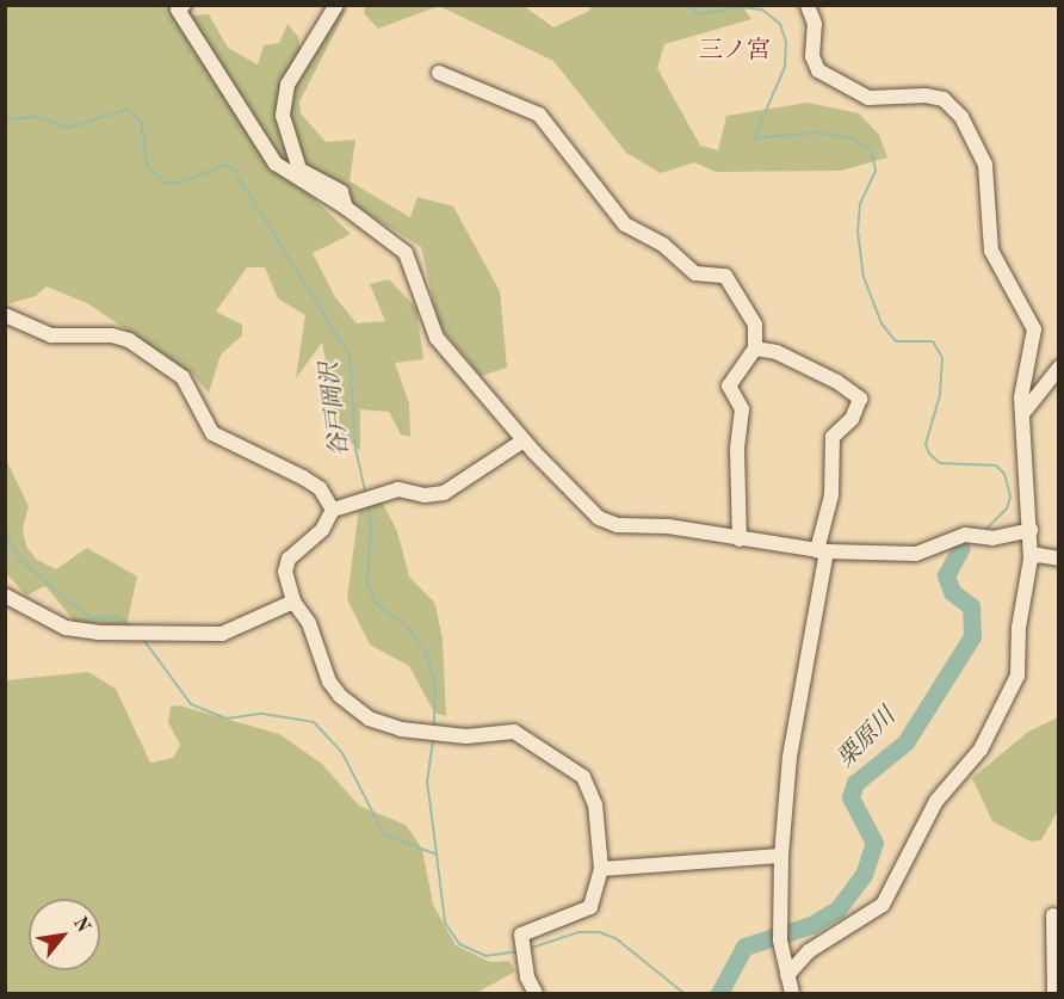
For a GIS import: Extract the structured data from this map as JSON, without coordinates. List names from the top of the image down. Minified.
{"districts":["三ノ宮"],"water":["谷戸岡沢","栗原川"],"north":"top right"}
